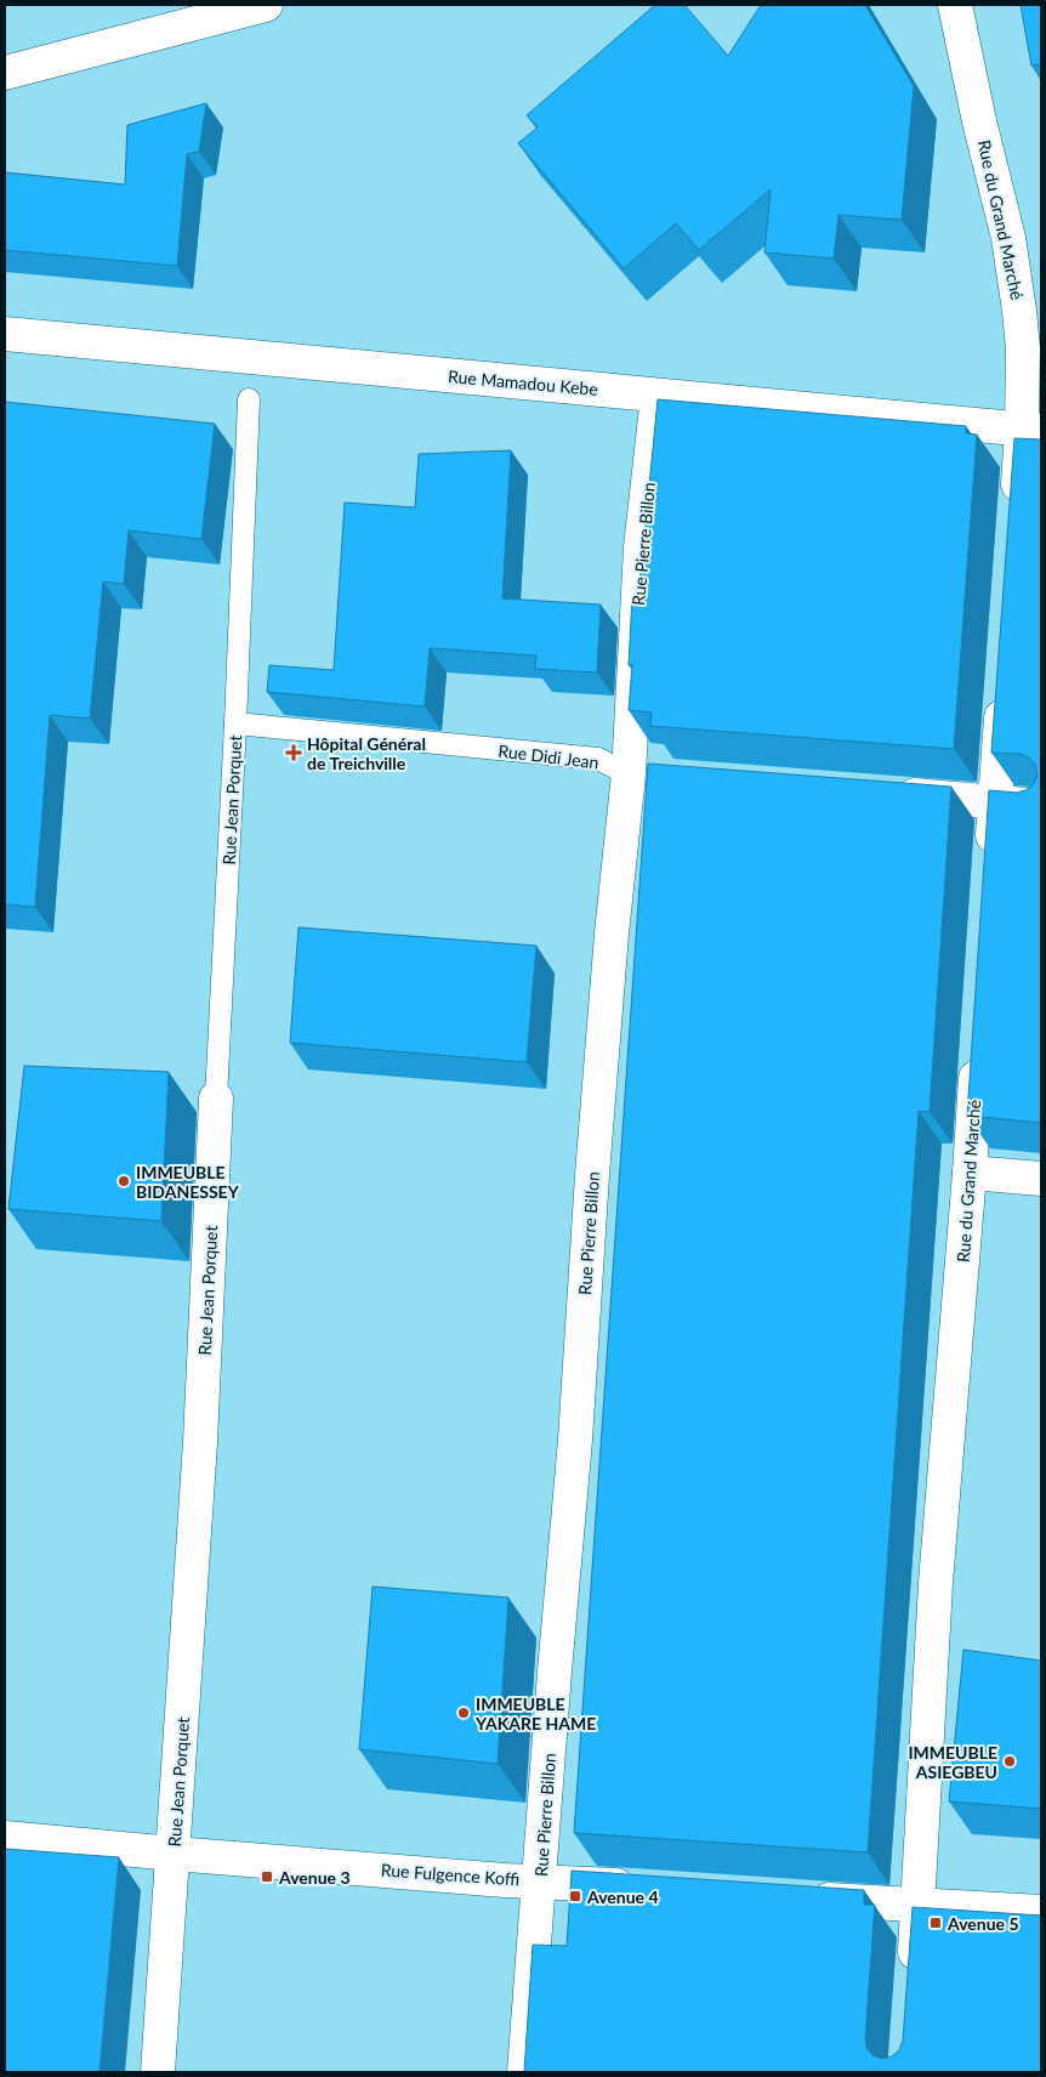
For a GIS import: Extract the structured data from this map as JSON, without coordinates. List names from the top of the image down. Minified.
{"streets":{"main road":["Rue du Grand Marché","Rue Mamadou Kebe","Rue Pierre Billon","Rue Didi Jean","Rue Jean Porquet","Rue Fulgence Koffi"]},"crossings":[["Rue du Grand Marché","Rue Mamadou Kebe"],["Rue Mamadou Kebe","Rue Pierre Billon"],["Rue Pierre Billon","Rue Didi Jean"],["Rue Pierre Billon","Rue Fulgence Koffi"],["Rue Didi Jean","Rue Jean Porquet"],["Rue Jean Porquet","Rue Fulgence Koffi"]],"places":{"health":["Hôpital Général de Treichville"],"other":["IMMEUBLE BIDANESSEY","IMMEUBLE YAKARE HAME","IMMEUBLE ASIEGBEU"],"transit":["Avenue 3","Avenue 4","Avenue 5"]}}
